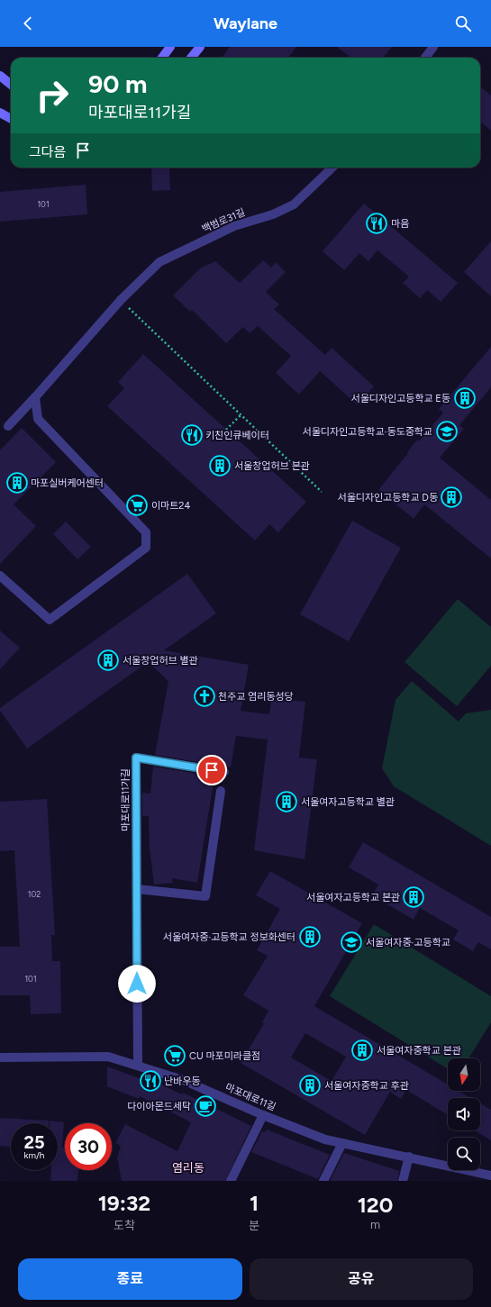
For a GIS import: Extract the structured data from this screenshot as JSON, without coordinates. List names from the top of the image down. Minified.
{"streets":{"street":["백범로31길","마포대로11가길","마포대로11길"]},"crossings":[["마포대로11가길","마포대로11길"]],"districts":["염리동"],"places":{"restaurant":["마음","키친인큐베이터","난바우동"],"building":["서울디자인고등학교 E동","서울창업허브 본관","마포실버케어센터","서울디자인고등학교 D동","서울창업허브 별관","서울여자고등학교 별관","서울여자고등학교 본관","서울여자중·고등학교 정보화센터","서울여자중학교 본관","서울여자중학교 후관"],"school or university":["서울디자인고등학교·동도중학교","서울여자중·고등학교"],"supermarket":["이마트24","CU 마포미라클점"],"church":["천주교 염리동성당"],"cafe":["다이아몬드세탁"]},"house_numbers":["101","102","101"],"north":"bottom","page":{"header":"Waylane","turn":["90 m","마포대로11가길"],"then":"그다음","speed":"25 km/h","limit":"30","eta":["19:32","도착","1","분","120","m"],"buttons":["종료","공유"]}}
